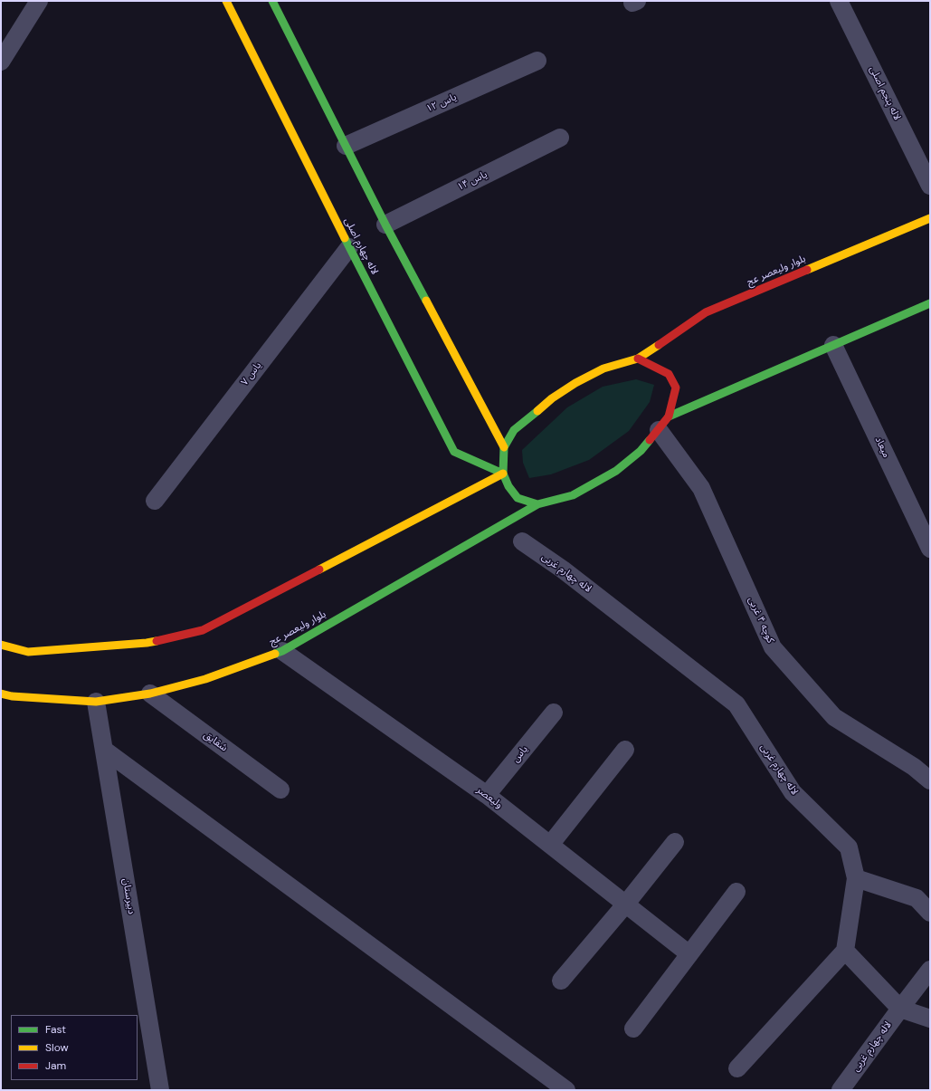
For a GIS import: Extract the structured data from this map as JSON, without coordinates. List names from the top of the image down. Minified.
{"streets":{"main road":["لاله چهارم اصلی","بلوار ولیعصر عج"],"street":["لاله پنجم اصلی","یاس ۱۲","یاس ۱۴","یاس ۷","میعاد","لاله چهارم غربی","کوچه ۴ غربی","شقایق","یاس","ولیعصر","دبیرستان"]},"crossings":[["لاله چهارم اصلی","یاس ۷"],["بلوار ولیعصر عج","شقایق"],["بلوار ولیعصر عج","ولیعصر"],["بلوار ولیعصر عج","دبیرستان"],["یاس","ولیعصر"]],"legend":["Fast","Slow","Jam"]}
